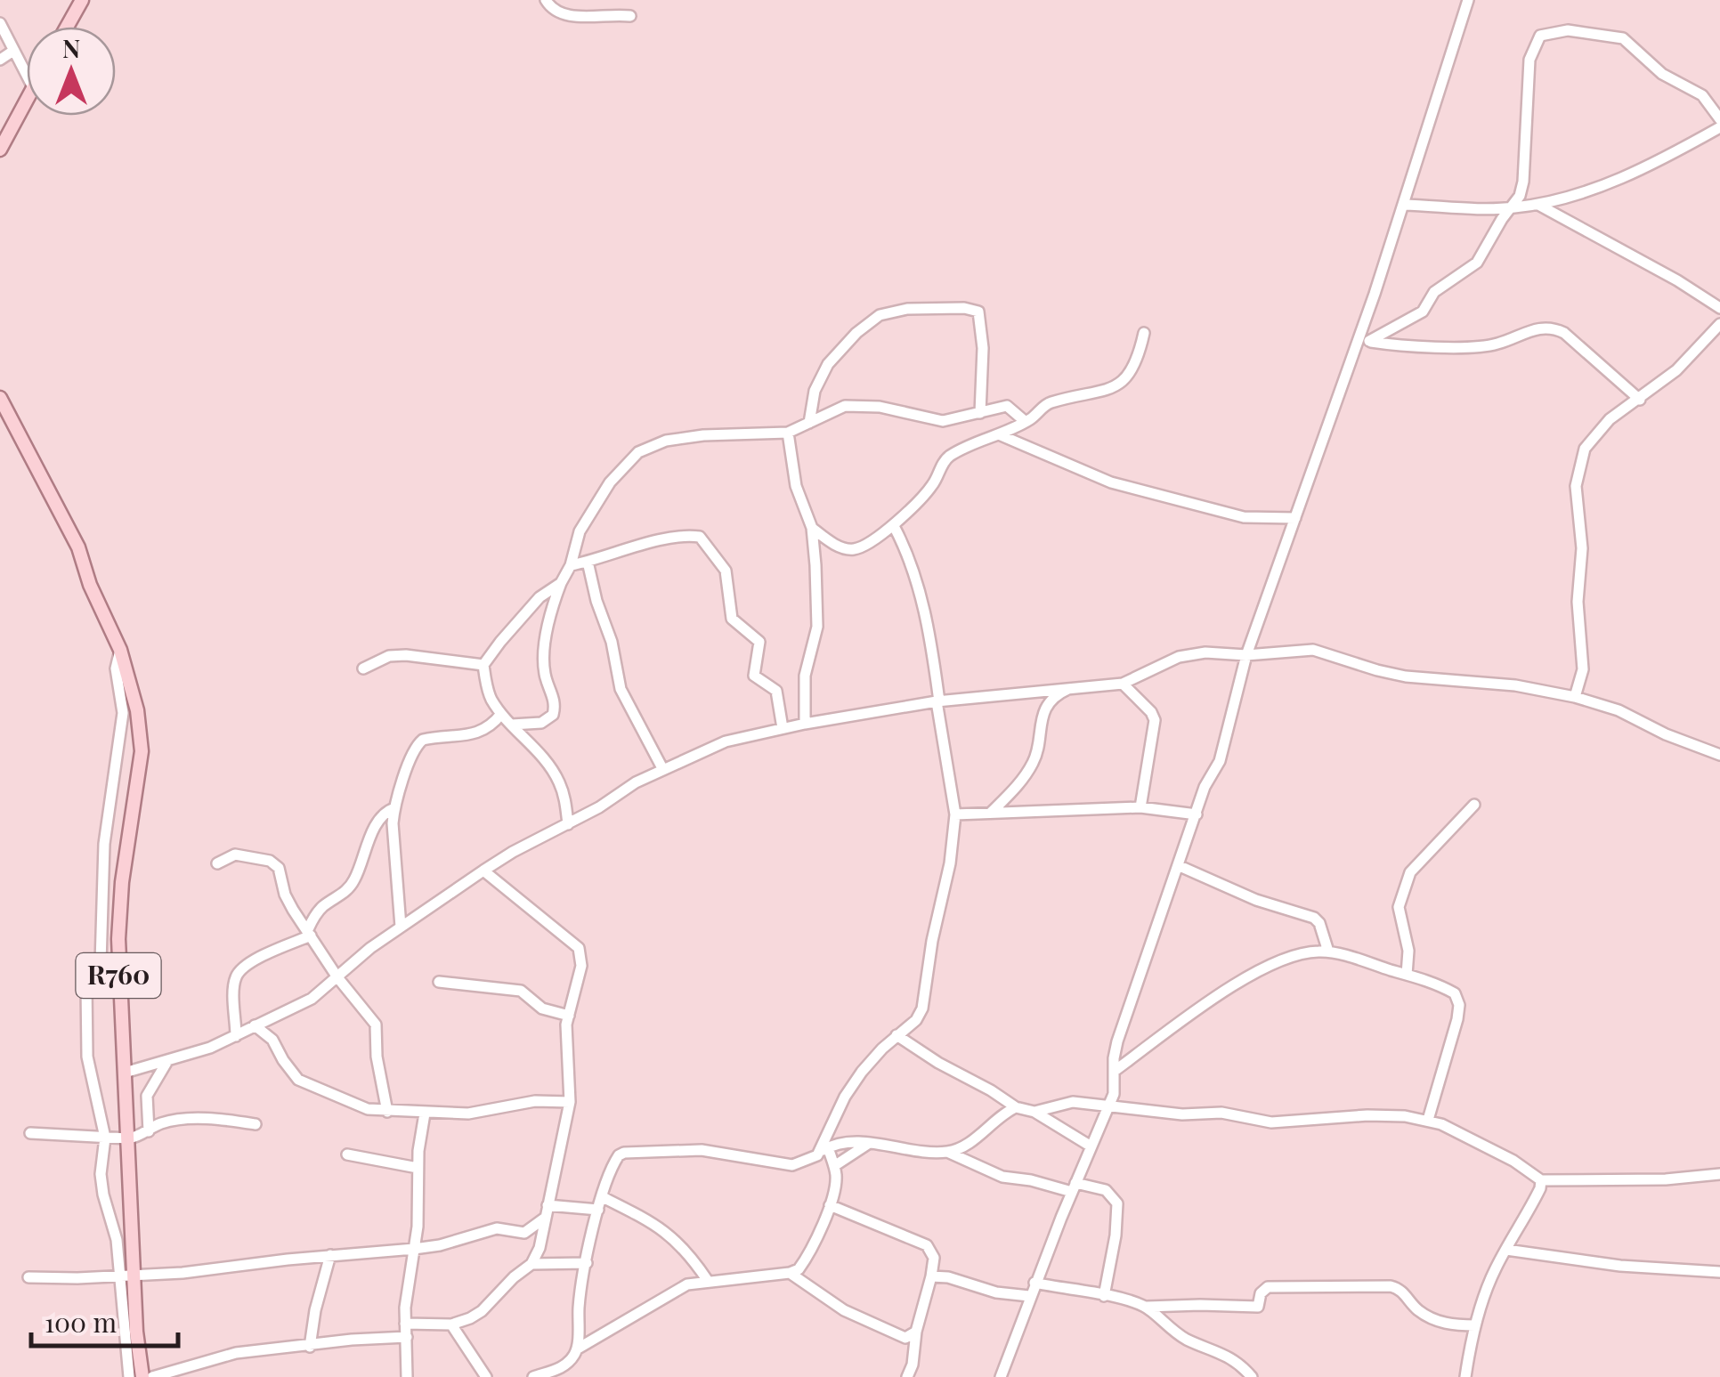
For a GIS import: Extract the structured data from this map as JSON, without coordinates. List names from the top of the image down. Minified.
{"streets":{"main road":["R760"]},"scale_bar":"100 m","north":"top"}
